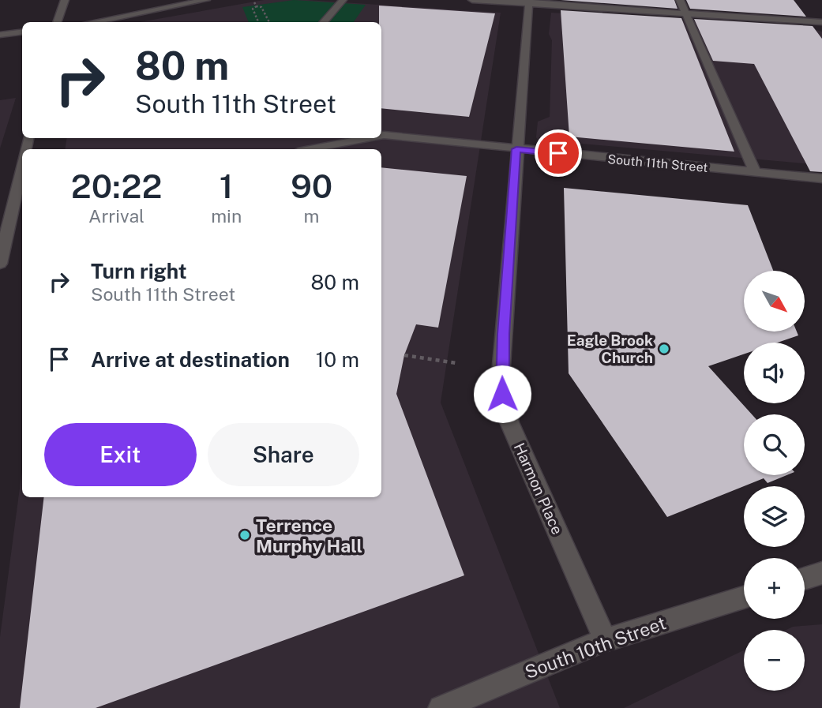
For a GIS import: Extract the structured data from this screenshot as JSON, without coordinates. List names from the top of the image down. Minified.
{"streets":{"street":["South 11th Street","Harmon Place","South 10th Street"]},"crossings":[["South 11th Street","Harmon Place"],["Harmon Place","South 10th Street"]],"places":["Eagle Brook Church","Terrence Murphy Hall"],"north":"bottom right","page":{"turn":["80 m","South 11th Street"],"eta":["20:22","Arrival","1","min","90","m"],"list":[{"name":"Turn right","note":"South 11th Street","value":"80 m"},{"name":"Arrive at destination","value":"10 m"}],"map_buttons":["+","−"],"buttons":["Exit","Share"]}}
